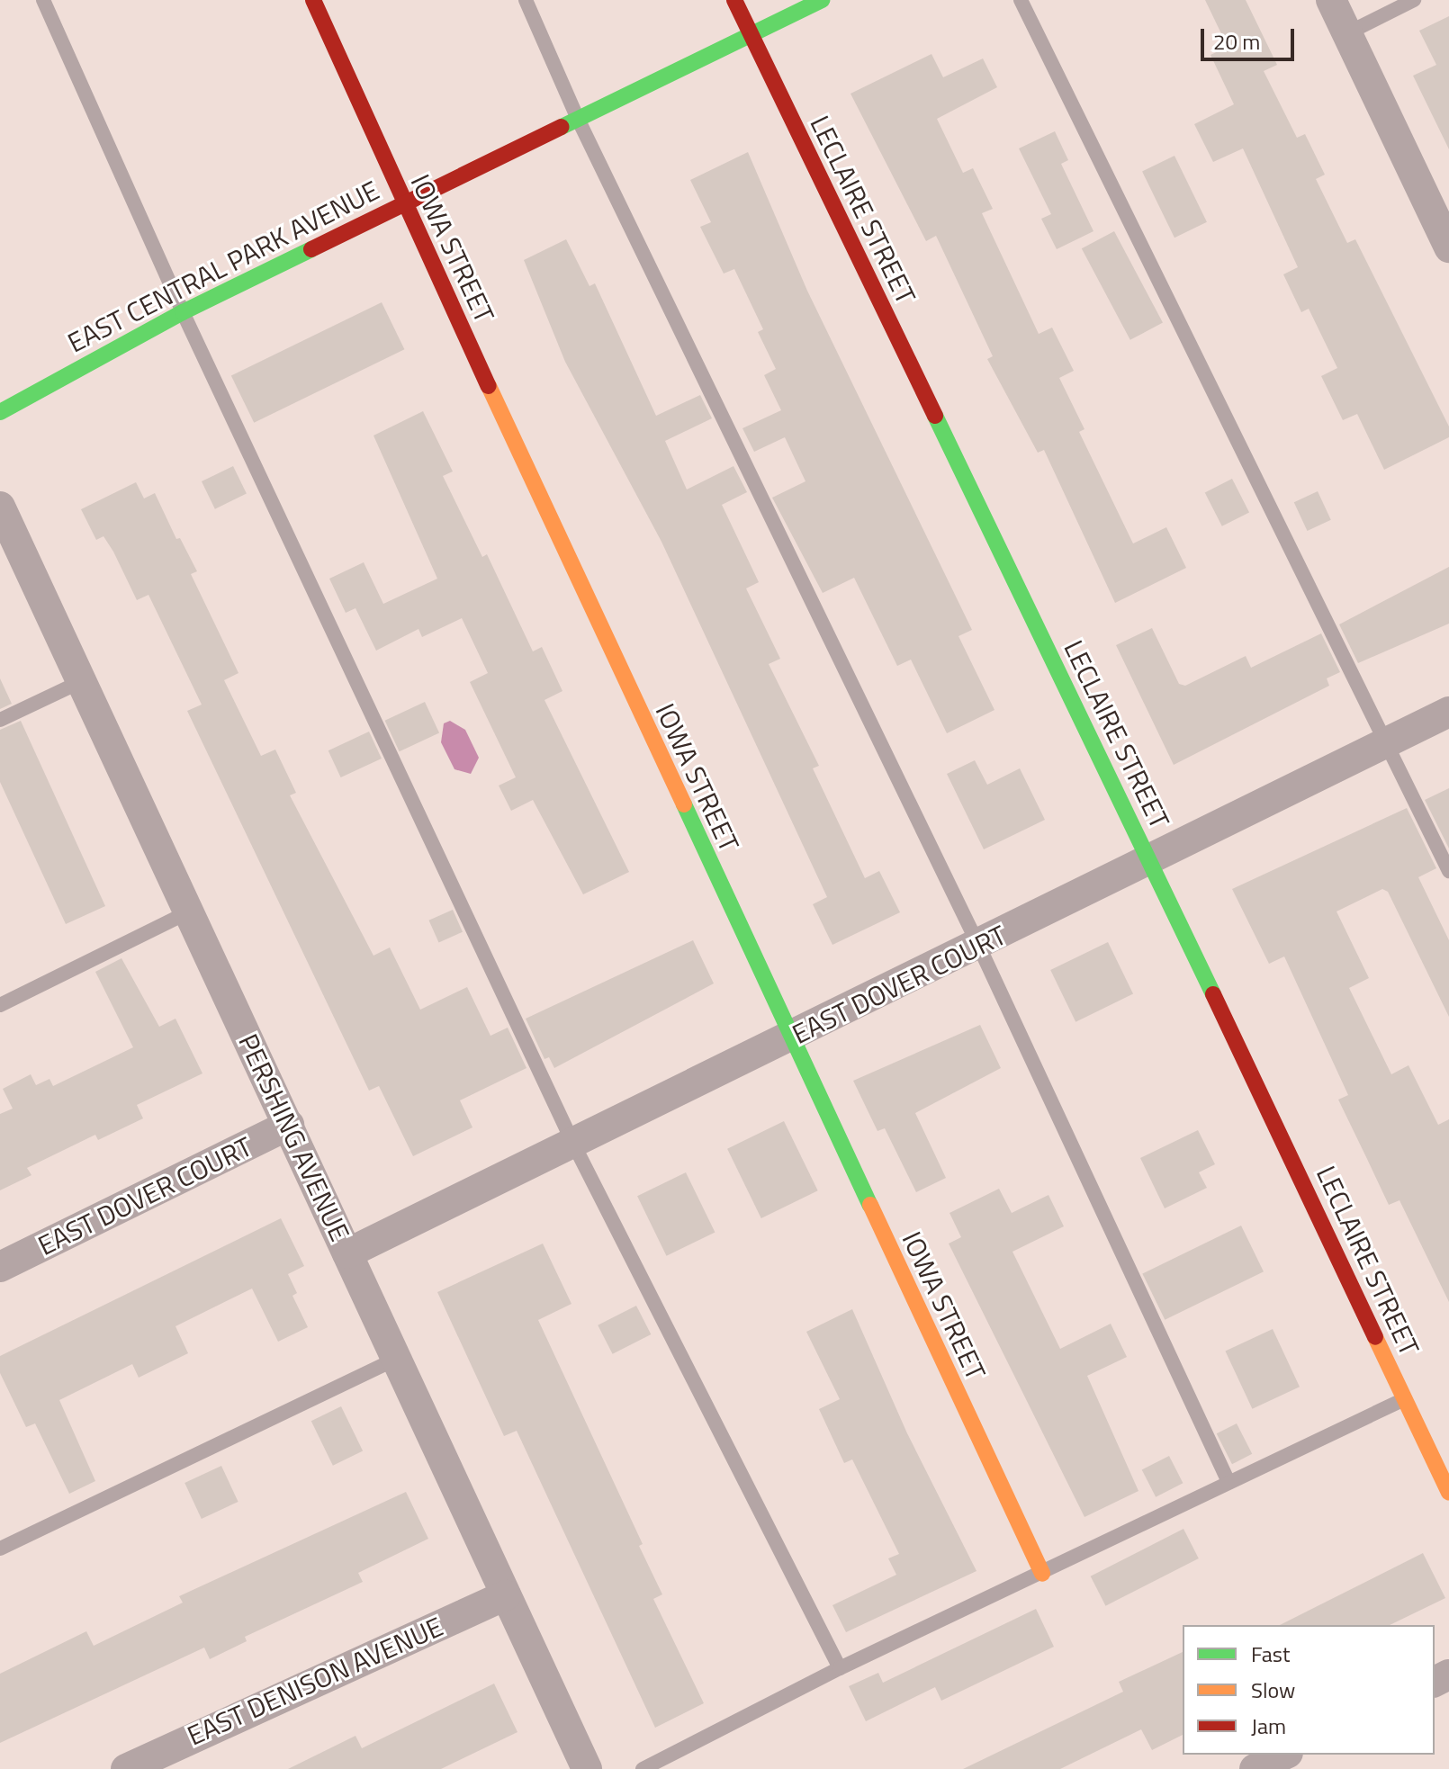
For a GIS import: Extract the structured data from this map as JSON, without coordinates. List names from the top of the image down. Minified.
{"streets":{"street":["LECLAIRE STREET","IOWA STREET","EAST CENTRAL PARK AVENUE","EAST DOVER COURT","PERSHING AVENUE","EAST DENISON AVENUE"]},"crossings":[["LECLAIRE STREET","EAST CENTRAL PARK AVENUE"],["LECLAIRE STREET","EAST DOVER COURT"],["IOWA STREET","EAST CENTRAL PARK AVENUE"],["IOWA STREET","EAST DOVER COURT"],["EAST DOVER COURT","PERSHING AVENUE"],["PERSHING AVENUE","EAST DENISON AVENUE"]],"legend":["Fast","Slow","Jam"],"scale_bar":"20 m"}
